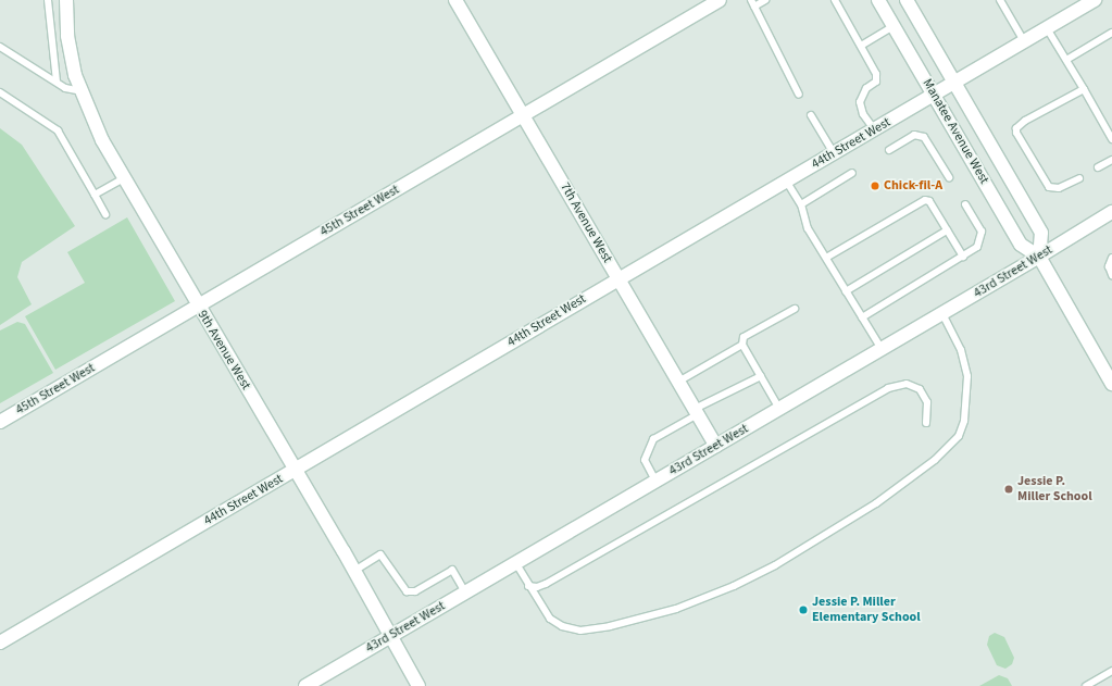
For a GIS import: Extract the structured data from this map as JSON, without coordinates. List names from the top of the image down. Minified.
{"streets":{"street":["Manatee Avenue West","44th Street West","45th Street West","7th Avenue West","43rd Street West","9th Avenue West"]},"crossings":[["Manatee Avenue West","44th Street West"],["Manatee Avenue West","43rd Street West"],["44th Street West","7th Avenue West"],["44th Street West","9th Avenue West"],["45th Street West","7th Avenue West"],["45th Street West","9th Avenue West"],["7th Avenue West","43rd Street West"],["43rd Street West","9th Avenue West"]],"places":["Chick-fil-A","Jessie P. Miller School","Jessie P. Miller Elementary School"]}
